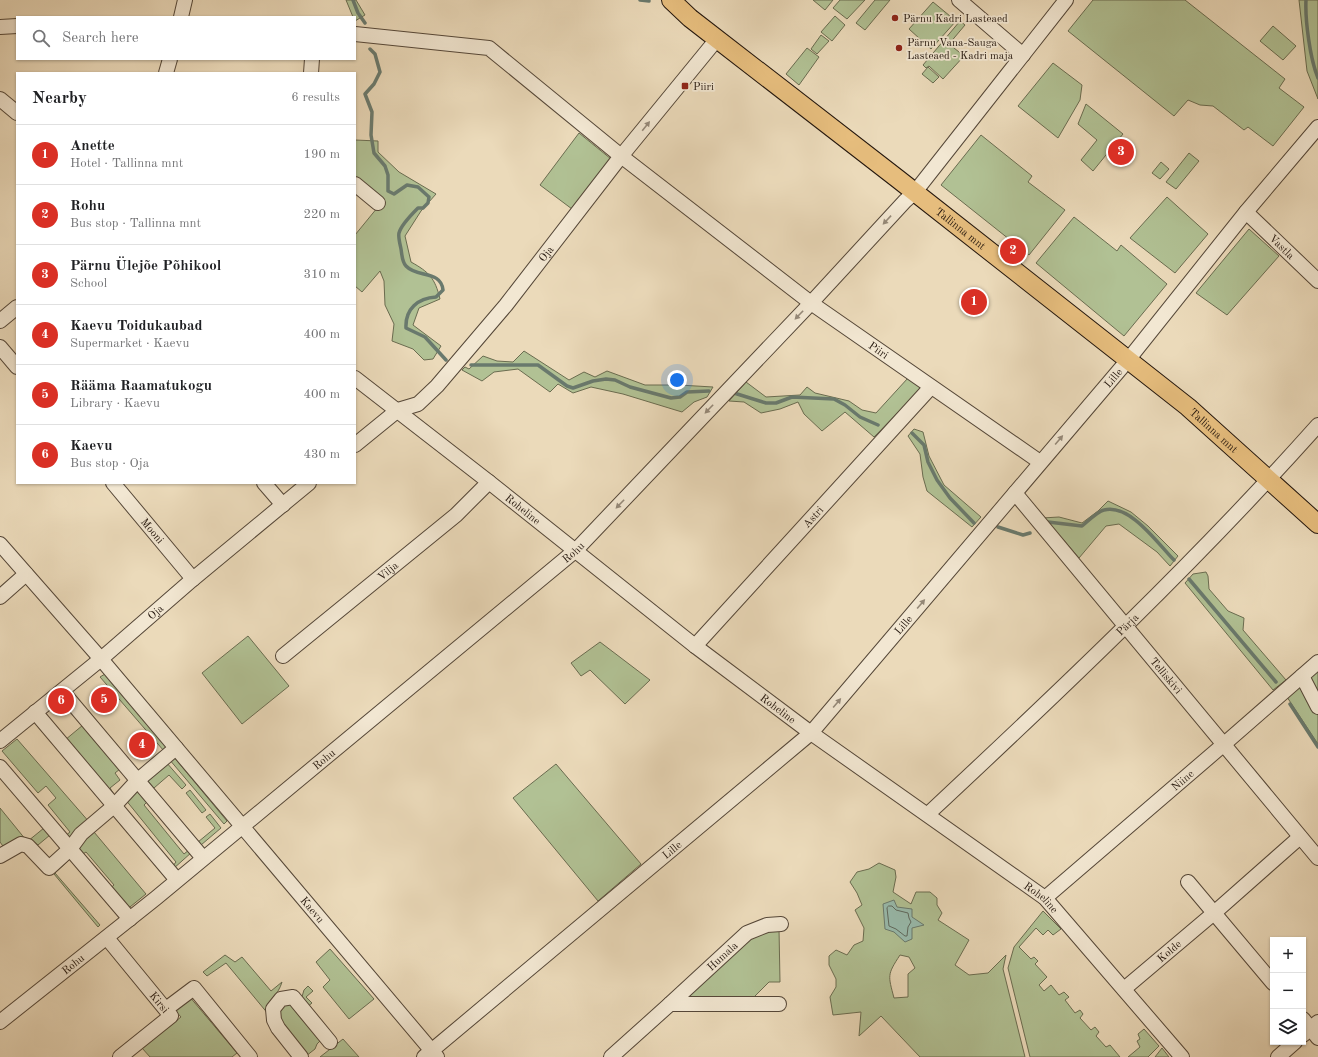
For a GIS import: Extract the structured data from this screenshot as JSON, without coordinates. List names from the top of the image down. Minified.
{"streets":{"main road":["Tallinna mnt"],"street":["Vastla","Oja","Piiri","Lille","Roheline","Astri","Mooni","Rohu","Vilja","Pärja","Telliskivi","Niine","Kaevu","Kolde","Humala","Kirsi"]},"crossings":[["Tallinna mnt","Oja"],["Tallinna mnt","Lille"],["Tallinna mnt","Rohu"],["Tallinna mnt","Pärja"],["Vastla","Lille"],["Oja","Piiri"],["Oja","Roheline"],["Oja","Mooni"],["Oja","Kaevu"],["Piiri","Lille"],["Piiri","Astri"],["Piiri","Rohu"],["Lille","Roheline"],["Lille","Telliskivi"],["Lille","Kaevu"],["Roheline","Astri"],["Roheline","Rohu"],["Roheline","Vilja"],["Roheline","Pärja"],["Roheline","Niine"],["Roheline","Kolde"],["Rohu","Kaevu"],["Rohu","Kirsi"],["Pärja","Telliskivi"],["Telliskivi","Niine"],["Telliskivi","Kolde"]],"places":{"other":["Pärnu Kadri Lasteaed","Pärnu Vana-Sauga Lasteaed - Kadri maja"],"transit":["Piiri"]},"page":{"search":"Search here","heading":["Nearby","6 results"],"list":[{"mark":"1","name":"Anette","note":"Hotel · Tallinna mnt","value":"190 m"},{"mark":"2","name":"Rohu","note":"Bus stop · Tallinna mnt","value":"220 m"},{"mark":"3","name":"Pärnu Ülejõe Põhikool","note":"School","value":"310 m"},{"mark":"4","name":"Kaevu Toidukaubad","note":"Supermarket · Kaevu","value":"400 m"},{"mark":"5","name":"Rääma Raamatukogu","note":"Library · Kaevu","value":"400 m"},{"mark":"6","name":"Kaevu","note":"Bus stop · Oja","value":"430 m"}],"pins":["3","2","1","5","6","4"],"map_buttons":["+","−"]}}
